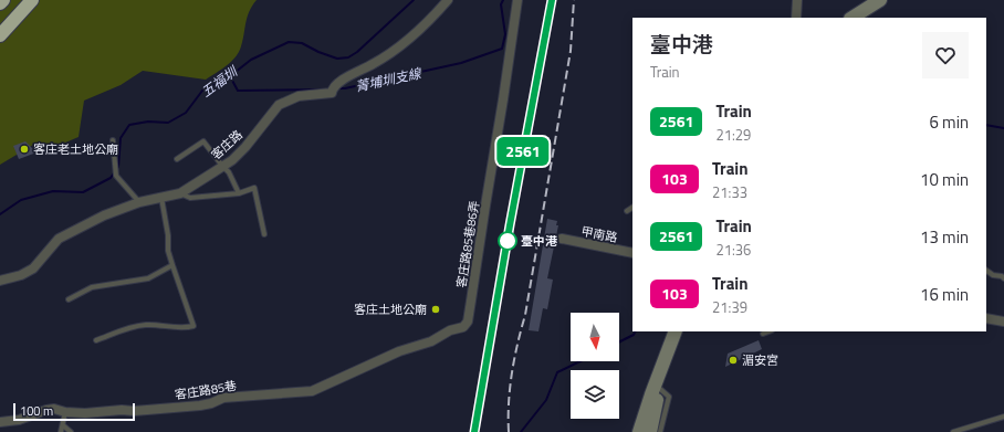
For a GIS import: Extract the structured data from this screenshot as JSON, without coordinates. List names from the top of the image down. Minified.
{"streets":{"street":["客庄路","甲南路","客庄路85巷86弄","客庄路85巷"]},"crossings":[["客庄路85巷86弄","客庄路85巷"]],"water":["菁埔圳支線","五福圳"],"places":["客庄老土地公廟","臺中港","客庄土地公廟","湄安宮"],"scale_bar":"100 m","north":"bottom","page":{"on_map":"2561","heading":["臺中港","Train"],"list":[{"mark":"2561","name":"Train","note":"21:29","value":"6 min"},{"mark":"103","name":"Train","note":"21:33","value":"10 min"},{"mark":"2561","name":"Train","note":"21:36","value":"13 min"},{"mark":"103","name":"Train","note":"21:39","value":"16 min"}],"scale":"100 m"}}
